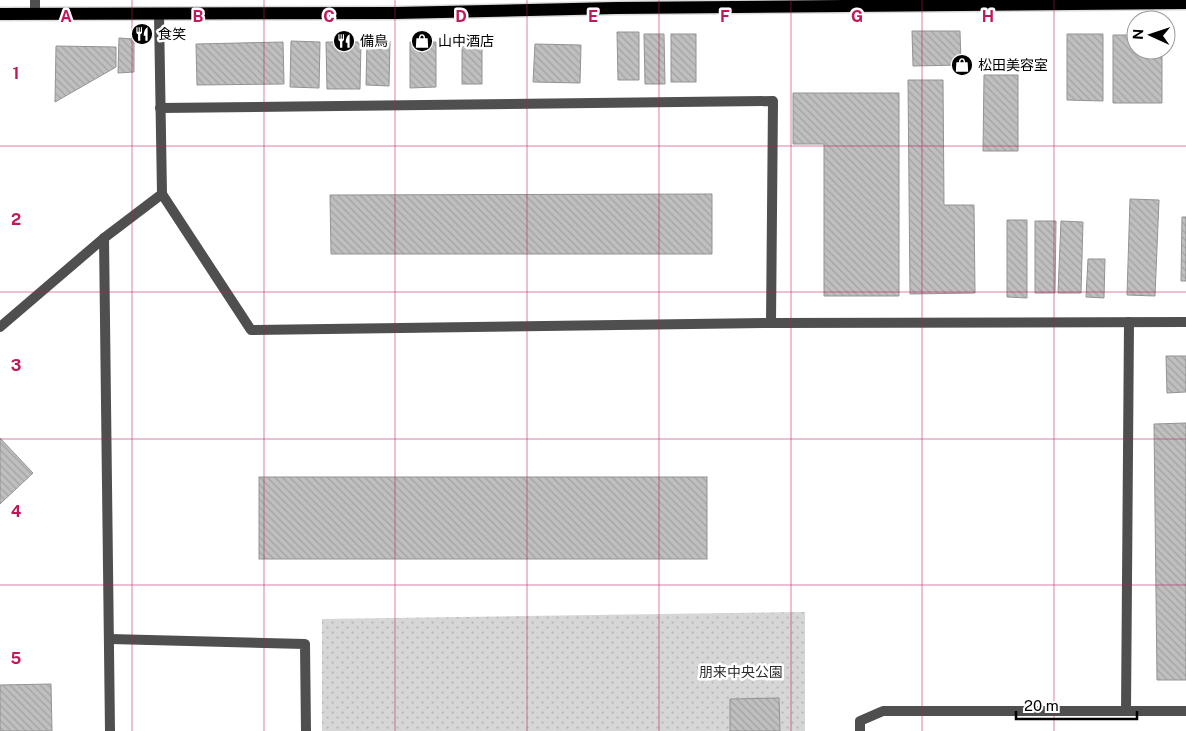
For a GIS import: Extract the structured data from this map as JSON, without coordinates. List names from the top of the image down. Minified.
{"parks":["朋来中央公園"],"places":{"restaurant":["食笑","備鳥"],"shop":["山中酒店","松田美容室"]},"scale_bar":"20 m","north":"left","grid":{"columns":["A","B","C","D","E","F","G","H"],"rows":["1","2","3","4","5"]}}
